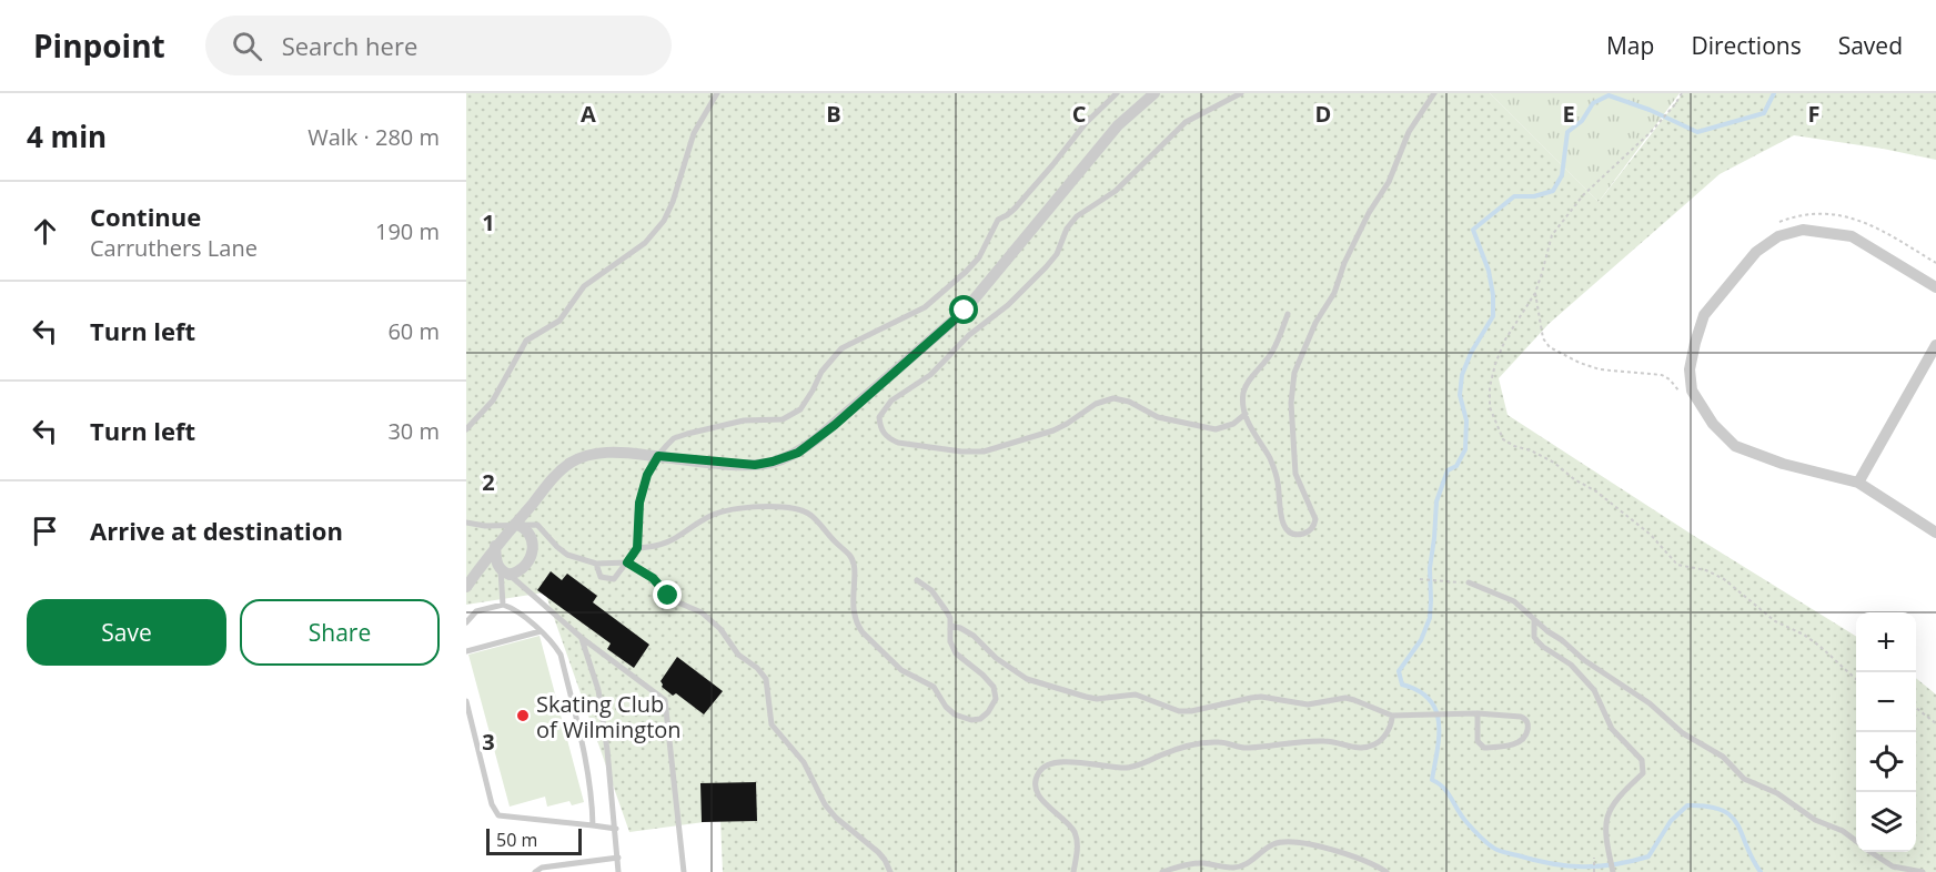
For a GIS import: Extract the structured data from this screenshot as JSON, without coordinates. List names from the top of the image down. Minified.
{"places":["Skating Club of Wilmington"],"scale_bar":"50 m","page":{"header":"Pinpoint","search":"Search here","nav":["Map","Directions","Saved"],"heading":["4 min","Walk · 280 m"],"list":[["Continue","Carruthers Lane","190 m"],["Turn left","60 m"],["Turn left","30 m"],"Arrive at destination"],"buttons":["Save","Share"],"map_buttons":["+","−"],"scale":"50 m"},"grid":{"columns":["A","B","C","D","E","F"],"rows":["1","2","3"]}}
